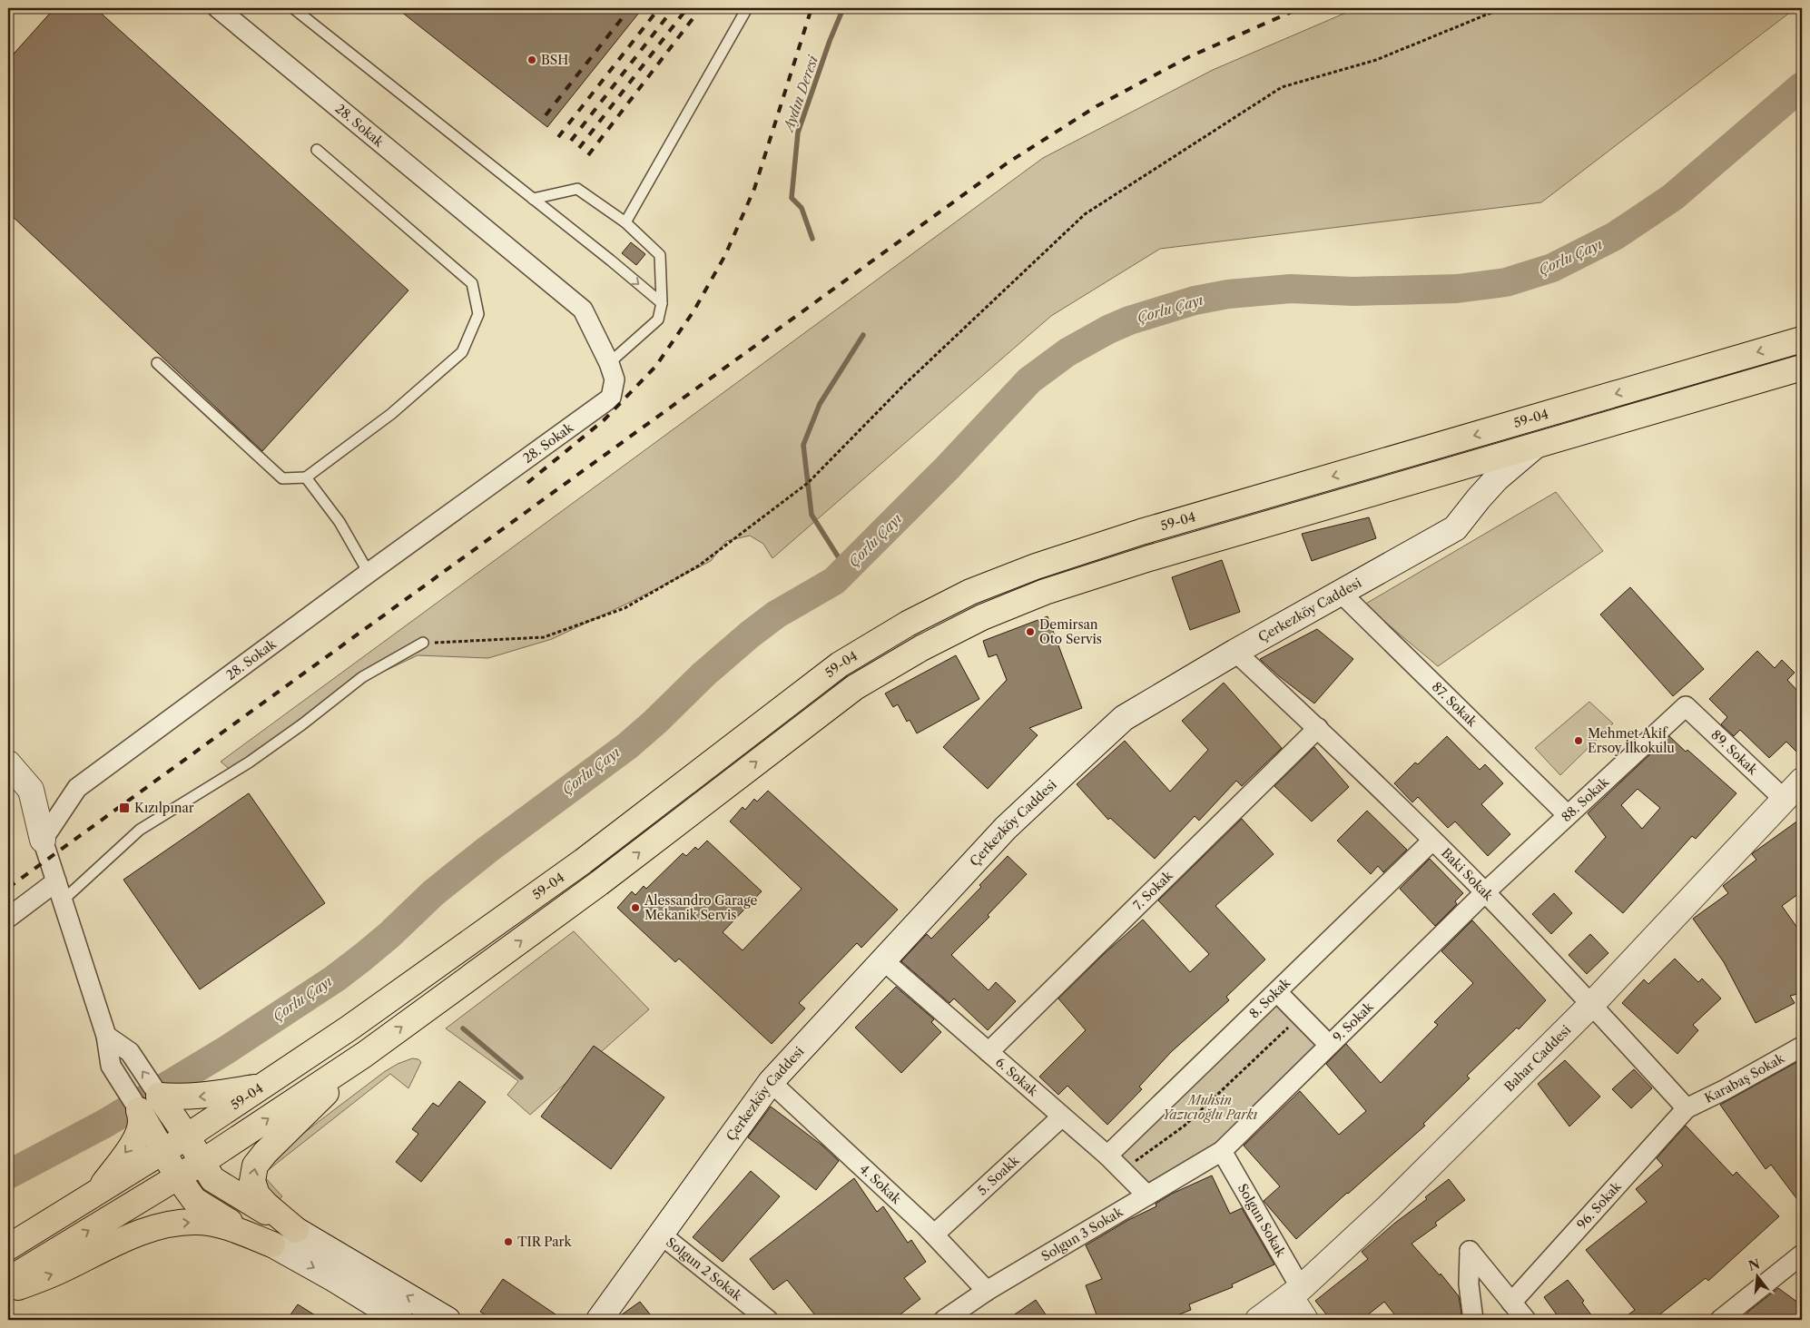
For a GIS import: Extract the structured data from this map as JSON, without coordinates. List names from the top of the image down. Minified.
{"streets":{"main road":["59-04","Çerkezköy Caddesi","Bahar Caddesi"],"street":["28. Sokak","87. Sokak","89. Sokak","88. Sokak","Baki Sokak","7. Sokak","8. Sokak","9. Sokak","6. Sokak","Karabaş Sokak","5. Soakk","4. Sokak","96. Sokak","Solgun Sokak","Solgun 3 Sokak","Solgun 2 Sokak"]},"crossings":[["59-04","Çerkezköy Caddesi"],["Çerkezköy Caddesi","87. Sokak"],["Çerkezköy Caddesi","Baki Sokak"],["Çerkezköy Caddesi","6. Sokak"],["Çerkezköy Caddesi","4. Sokak"],["Çerkezköy Caddesi","Solgun 2 Sokak"],["87. Sokak","88. Sokak"],["89. Sokak","88. Sokak"],["89. Sokak","Bahar Caddesi"],["88. Sokak","Baki Sokak"],["88. Sokak","9. Sokak"],["Baki Sokak","7. Sokak"],["Baki Sokak","8. Sokak"],["Baki Sokak","9. Sokak"],["Baki Sokak","Bahar Caddesi"],["Baki Sokak","Karabaş Sokak"],["Baki Sokak","96. Sokak"],["7. Sokak","6. Sokak"],["8. Sokak","6. Sokak"],["9. Sokak","Solgun Sokak"],["9. Sokak","Solgun 3 Sokak"],["Bahar Caddesi","Solgun Sokak"],["6. Sokak","5. Soakk"],["6. Sokak","Solgun 3 Sokak"],["Karabaş Sokak","96. Sokak"],["5. Soakk","4. Sokak"],["4. Sokak","Solgun 3 Sokak"],["Solgun Sokak","Solgun 3 Sokak"]],"water":["Aydın Deresi","Çorlu Çayı"],"parks":["Muhsin Yazıcıoğlu Parkı"],"places":{"other":["BSH","Demirsan Oto Servis","Mehmet Akif Ersoy İlkokulu","Alessandro Garage Mekanik Servis","TIR Park"],"transit":["Kızılpınar"]},"north":"top"}
